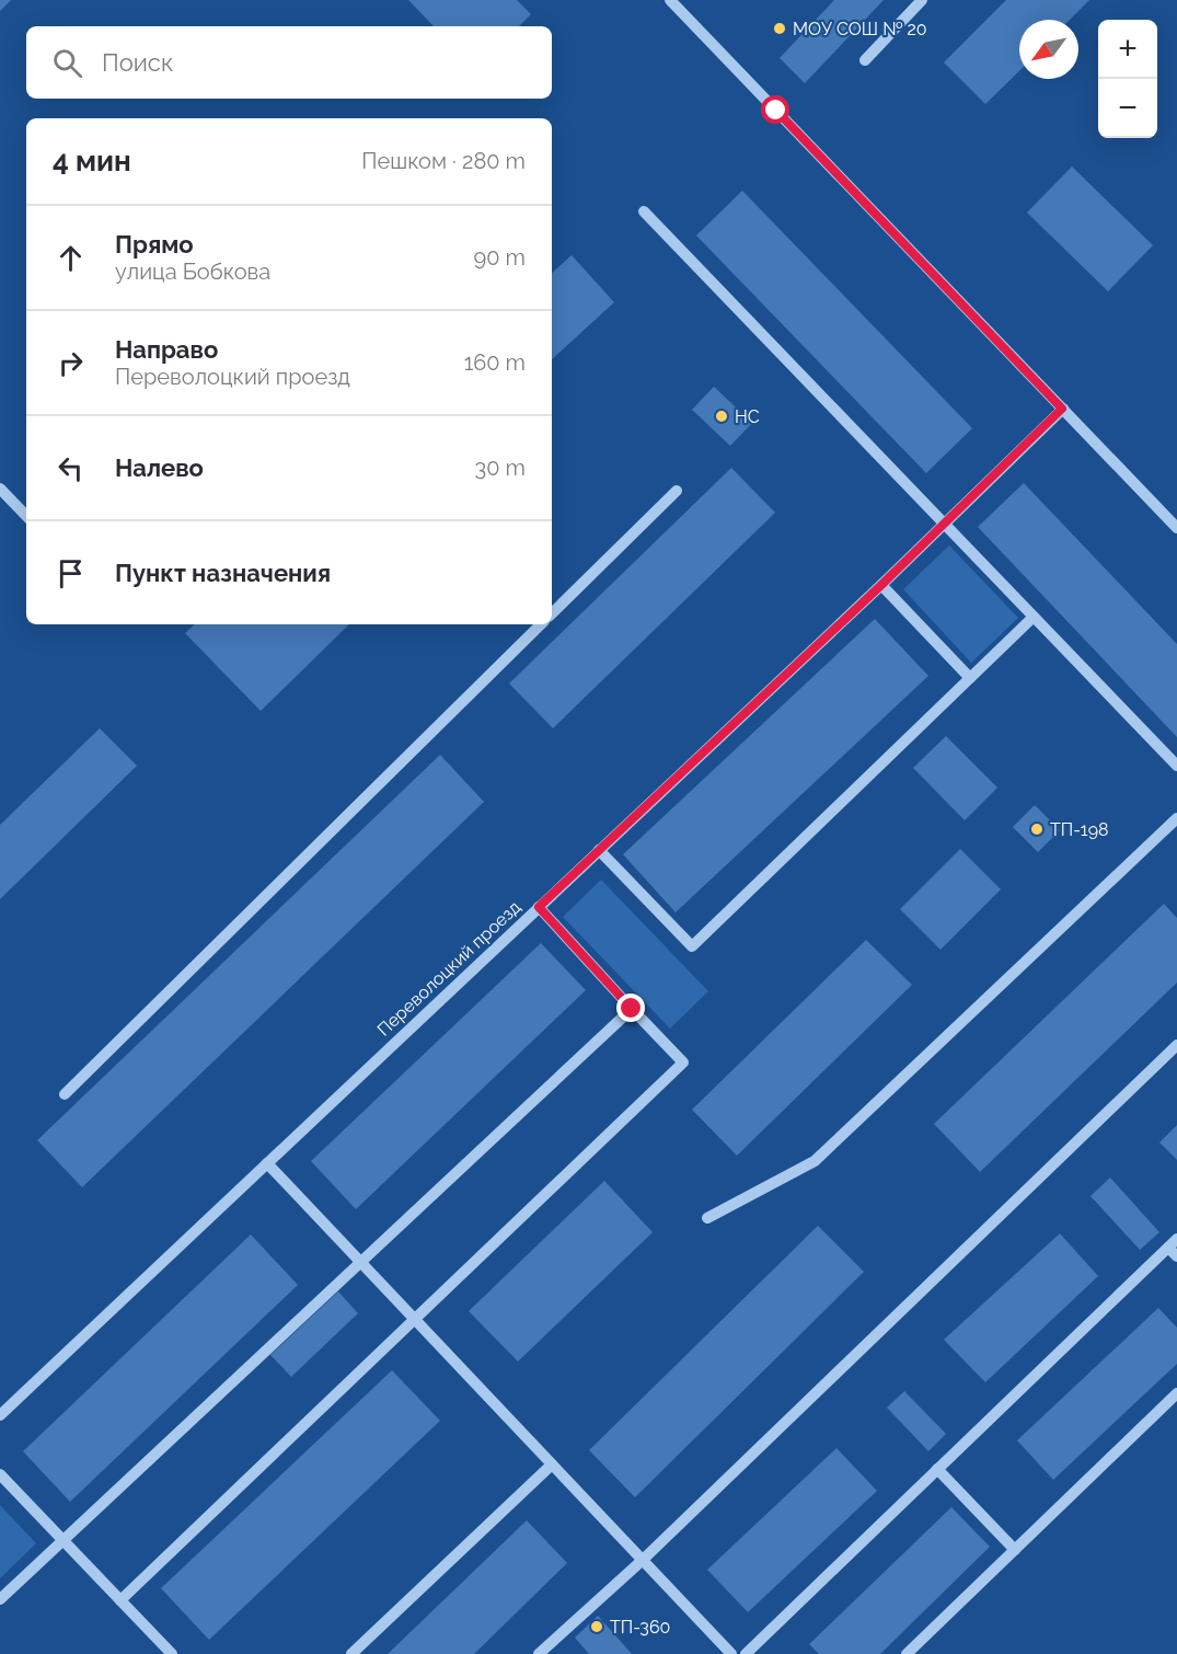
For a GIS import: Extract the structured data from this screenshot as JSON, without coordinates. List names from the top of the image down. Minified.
{"streets":{"street":["Переволоцкий проезд"]},"places":["МОУ СОШ № 20","НС","ТП-198","ТП-360"],"north":"bottom left","page":{"map_buttons":["+","−"],"search":"Поиск","heading":["4 мин","Пешком · 280 m"],"list":[["Прямо","улица Бобкова","90 m"],["Направо","Переволоцкий проезд","160 m"],["Налево","30 m"],"Пункт назначения"]}}
